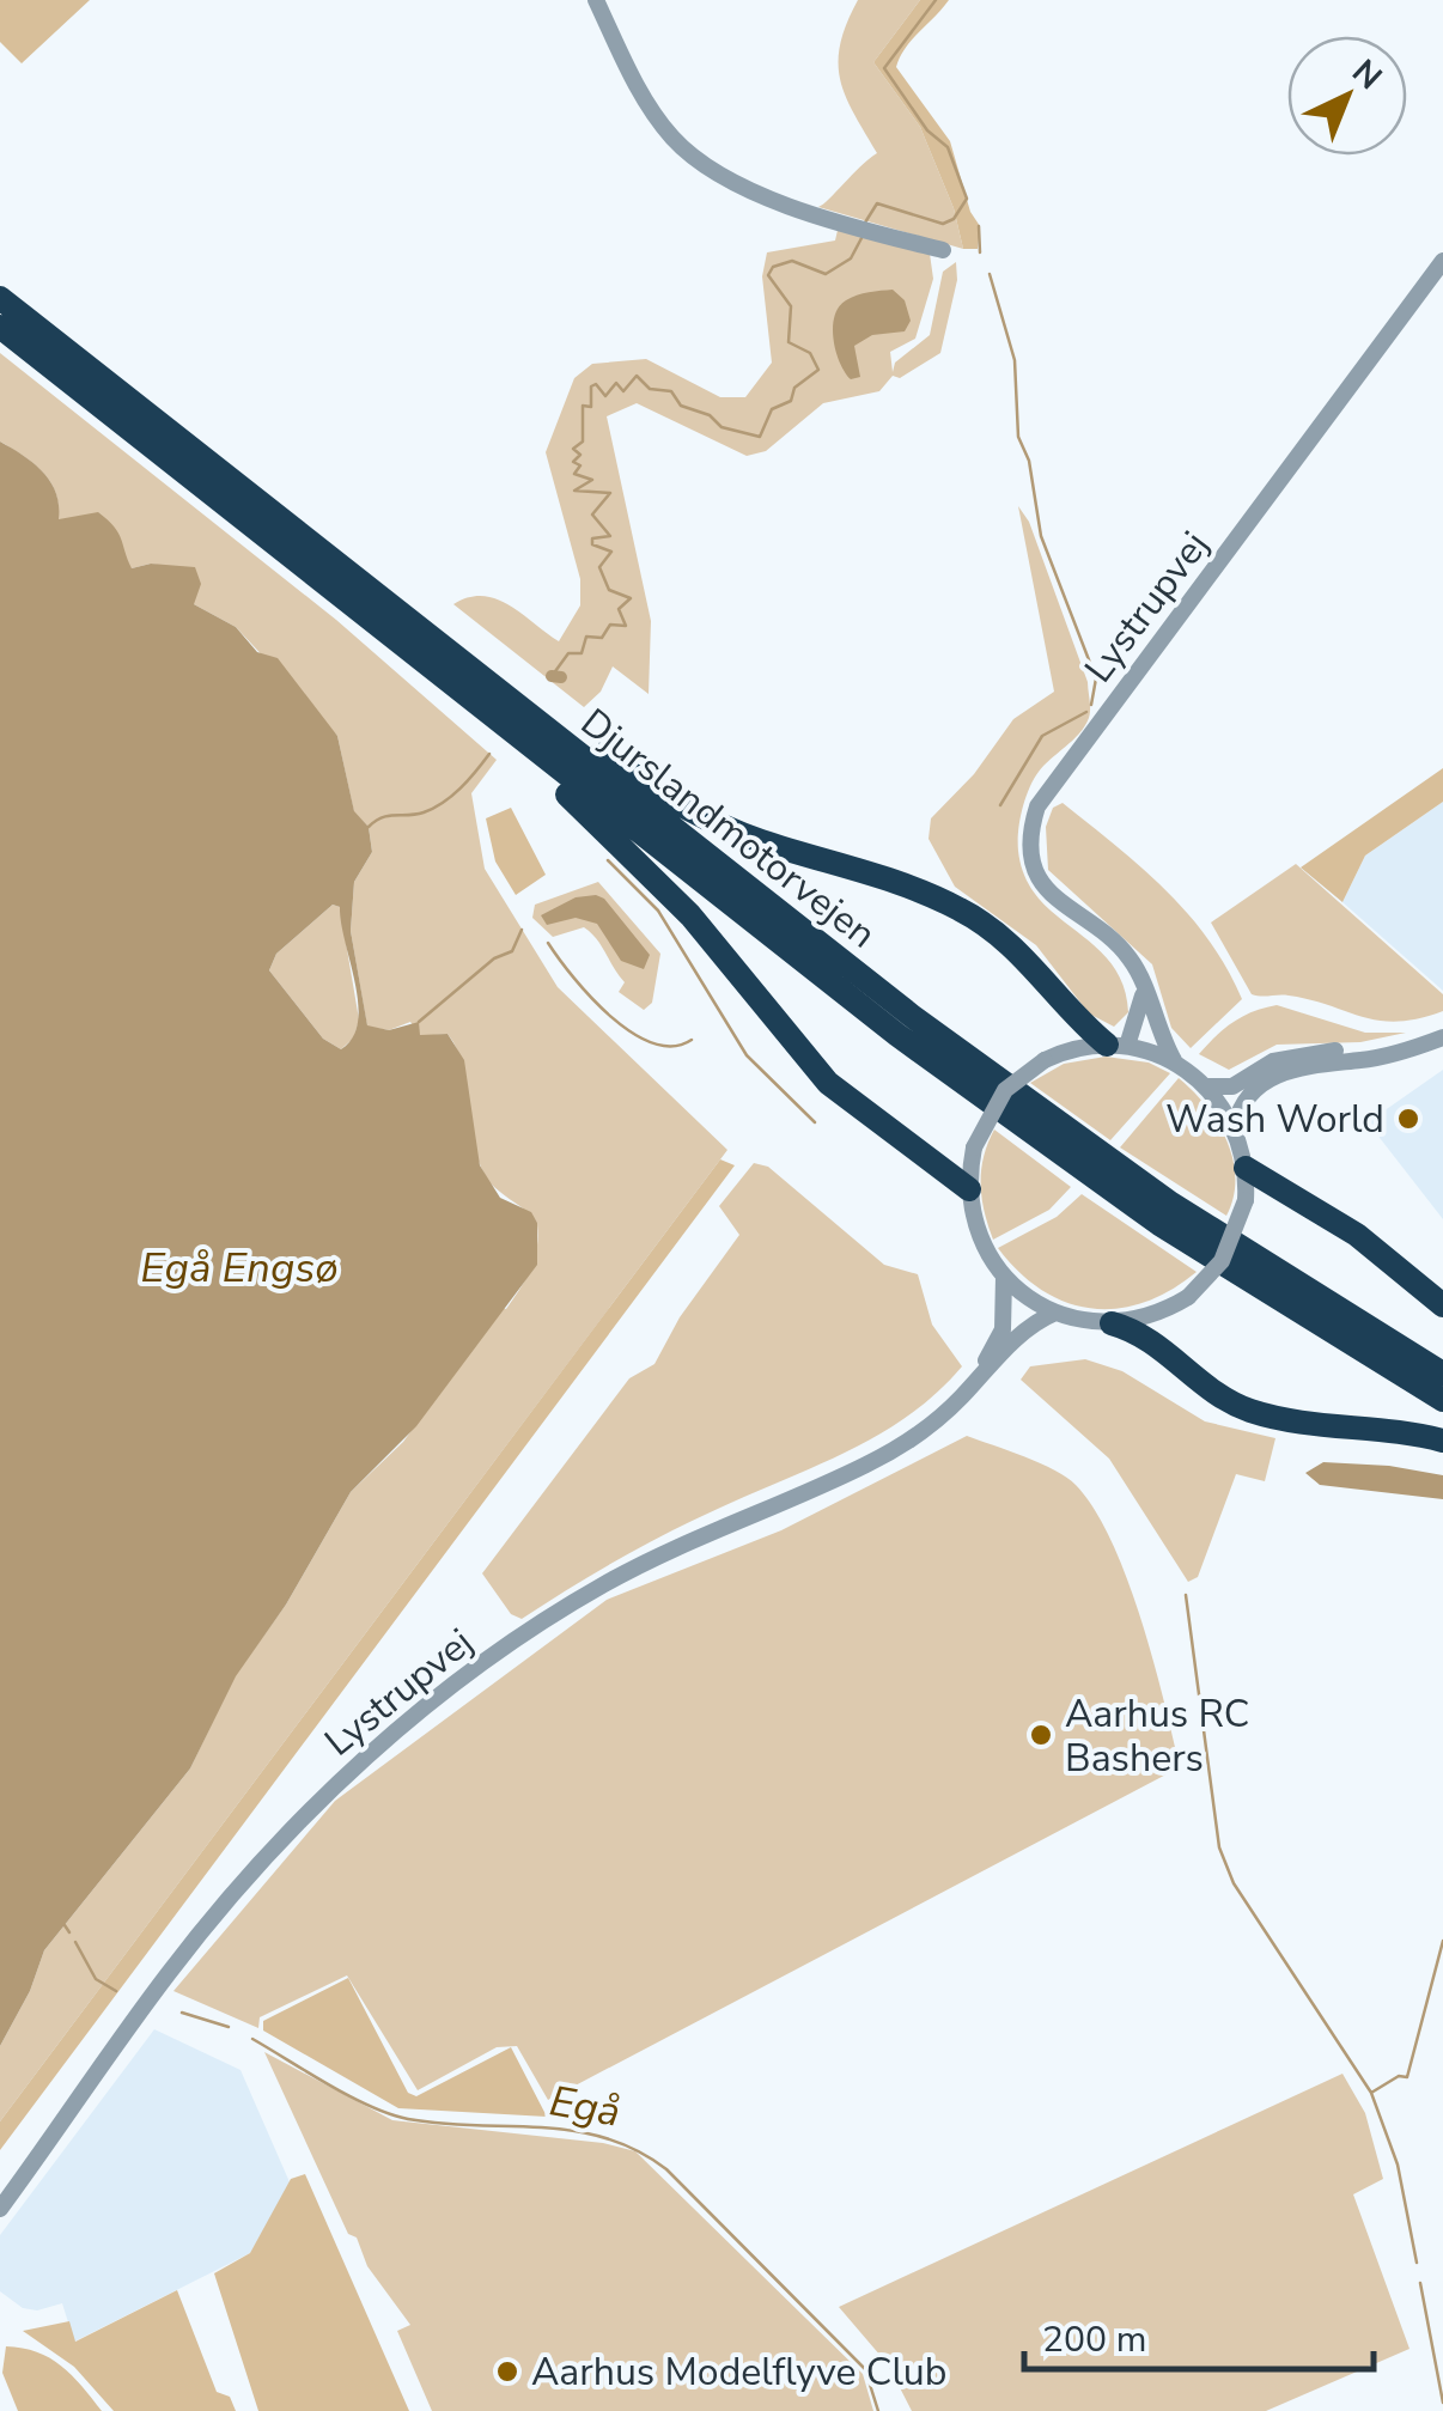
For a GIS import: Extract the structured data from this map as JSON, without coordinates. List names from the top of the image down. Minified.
{"streets":{"highway":["Djurslandmotorvejen"],"street":["Lystrupvej"]},"water":["Egå Engsø","Egå"],"places":["Wash World","Aarhus RC Bashers","Aarhus Modelflyve Club"],"scale_bar":"200 m","north":"top right"}
